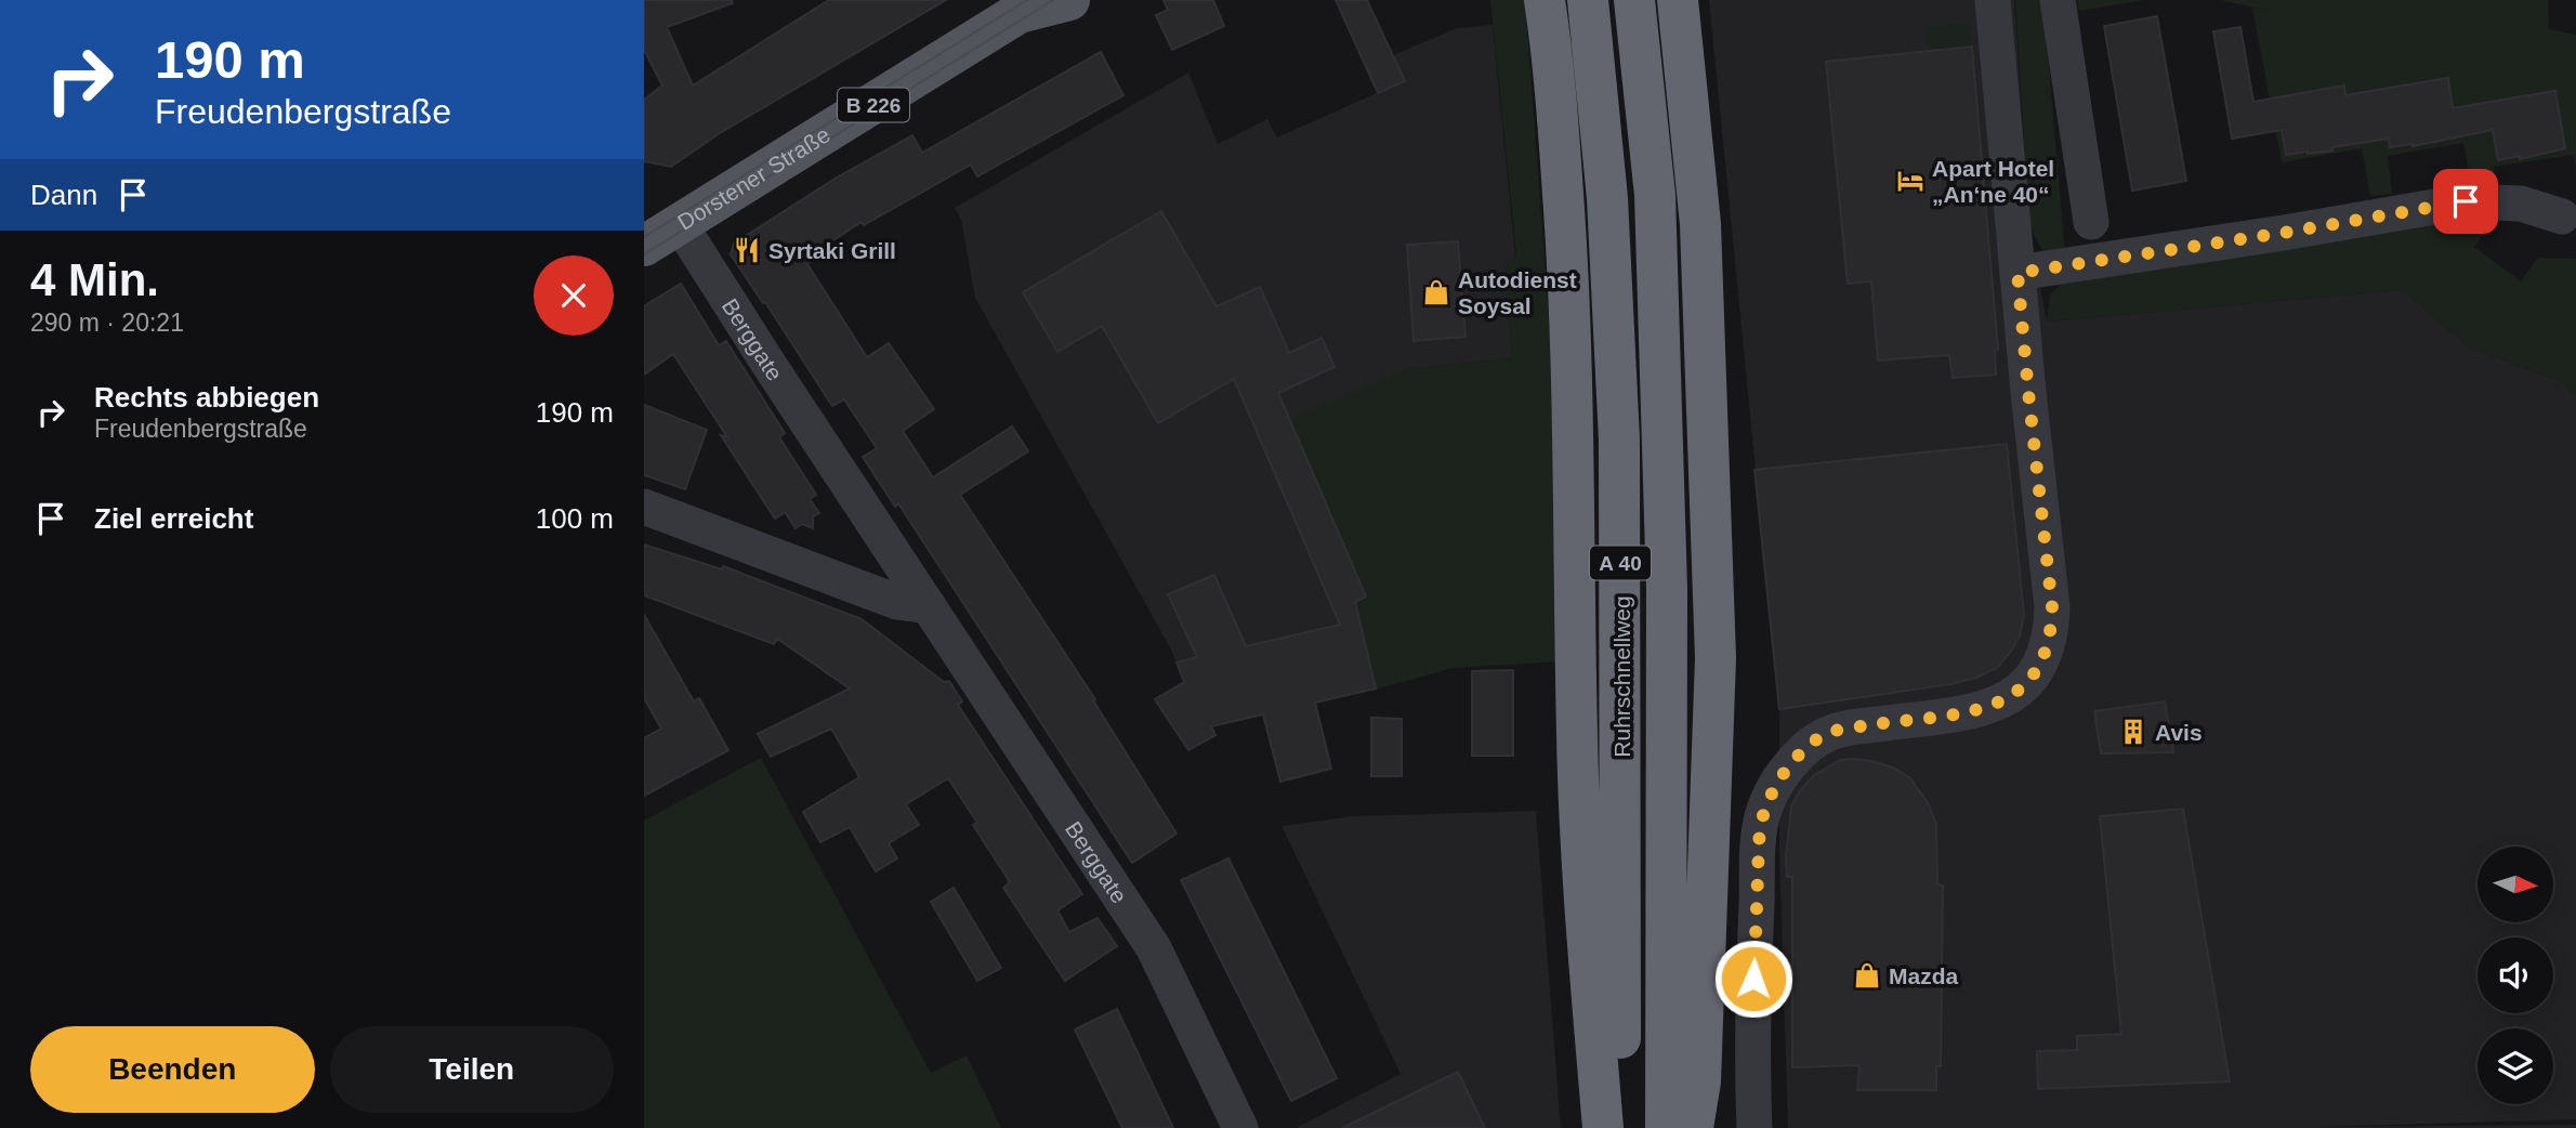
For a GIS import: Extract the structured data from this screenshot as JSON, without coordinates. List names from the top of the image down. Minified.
{"streets":{"highway":["A 40","Ruhrschnellweg"],"main road":["B 226","Dorstener Straße"],"street":["Berggate"]},"crossings":[["Dorstener Straße","Berggate"]],"places":{"hotel":["Apart Hotel „An‘ne 40“"],"restaurant":["Syrtaki Grill"],"shop":["Autodienst Soysal","Mazda"],"building":["Avis"]},"north":"right","page":{"turn":["190 m","Freudenbergstraße"],"then":"Dann","heading":["4 Min.","290 m · 20:21"],"list":[{"name":"Rechts abbiegen","note":"Freudenbergstraße","value":"190 m"},{"name":"Ziel erreicht","value":"100 m"}],"buttons":["Beenden","Teilen"]}}
